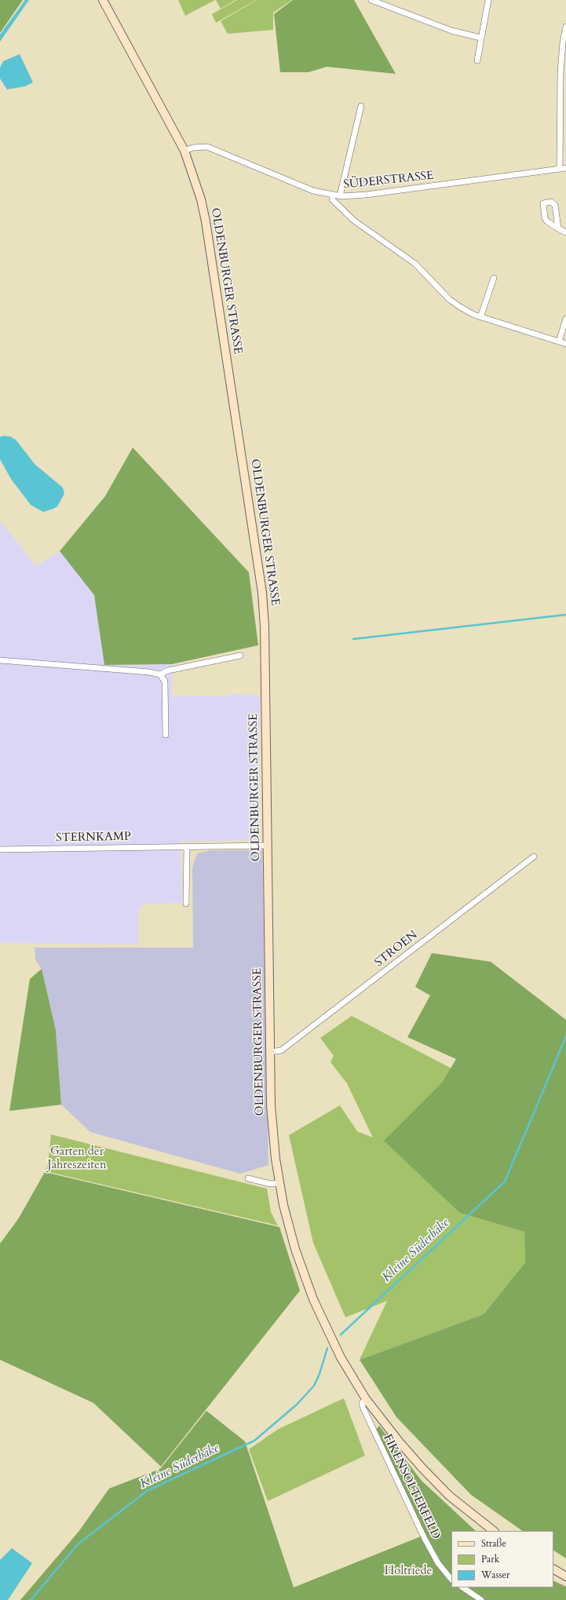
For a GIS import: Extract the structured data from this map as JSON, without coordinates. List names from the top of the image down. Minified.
{"streets":{"main road":["OLDENBURGER STRASSE"],"street":["SÜDERSTRASSE","STERNKAMP","STROEN","FIKENSOLTERFELD"]},"crossings":[["SÜDERSTRASSE","OLDENBURGER STRASSE"],["OLDENBURGER STRASSE","STERNKAMP"],["OLDENBURGER STRASSE","STROEN"],["OLDENBURGER STRASSE","FIKENSOLTERFELD"]],"water":["Kleine Süderbäke"],"parks":["Garten der Jahreszeiten","Holtriede"],"legend":["Straße","Park","Wasser"]}
